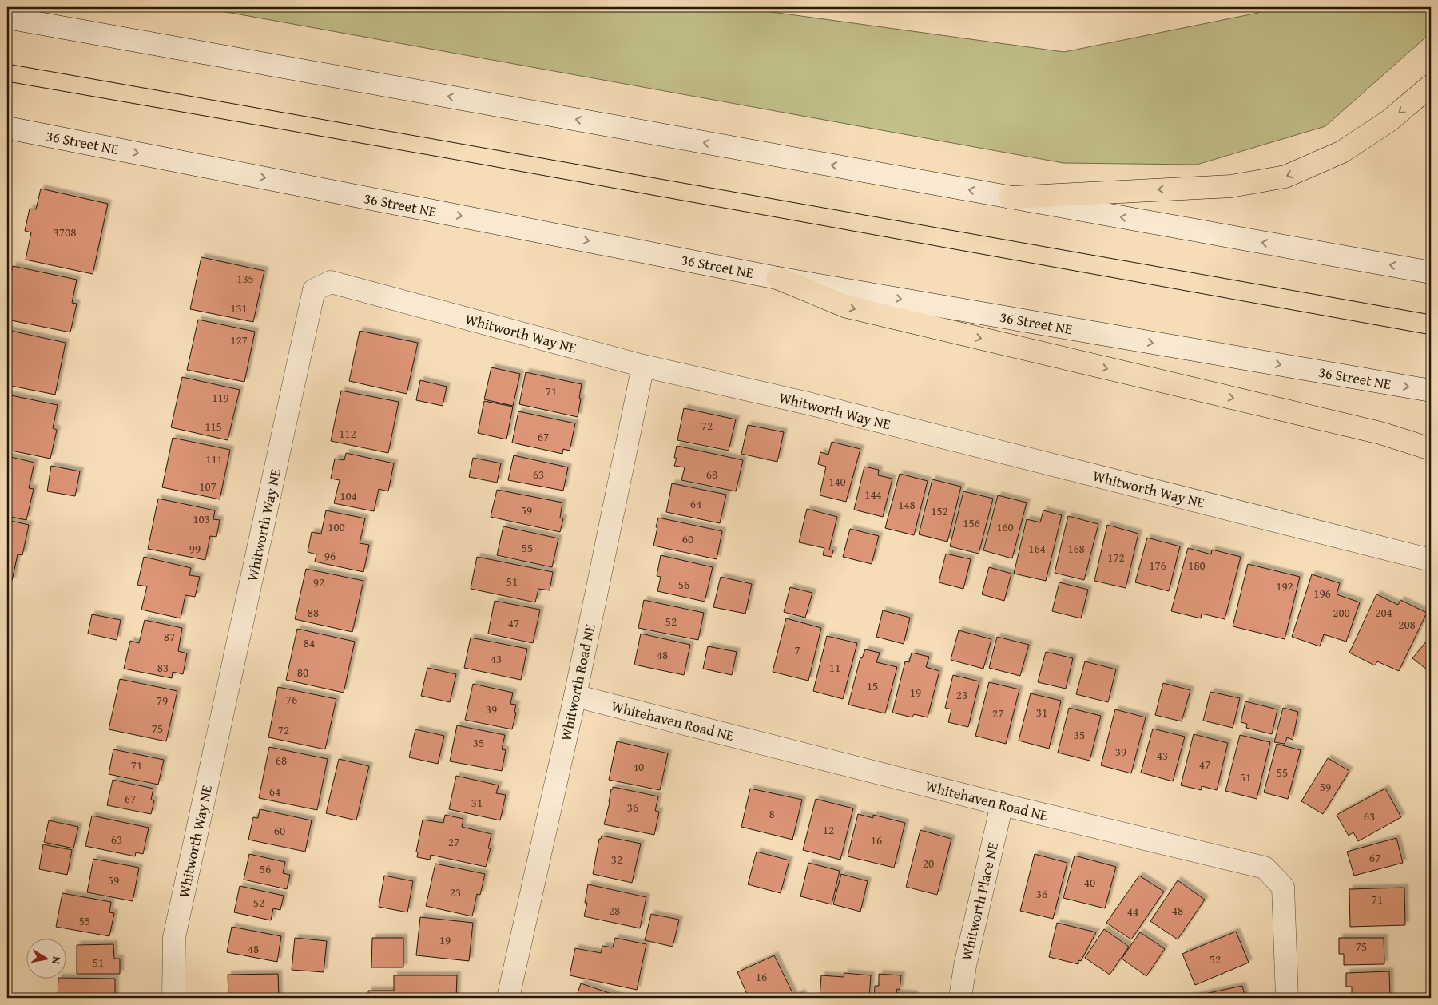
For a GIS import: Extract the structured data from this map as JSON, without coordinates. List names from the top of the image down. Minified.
{"streets":{"street":["36 Street NE","Whitworth Way NE","Whitworth Road NE","Whitehaven Road NE","Whitworth Place NE"]},"crossings":[["Whitworth Way NE","Whitworth Road NE"],["Whitworth Road NE","Whitehaven Road NE"],["Whitehaven Road NE","Whitworth Place NE"]],"house_numbers":["3708","135","131","127","71","119","72","115","112","67","111","63","68","140","107","144","104","64","148","59","152","103","156","100","160","60","55","99","164","168","96","172","176","180","51","92","56","192","196","88","200","204","52","47","208","87","84","7","48","43","83","11","80","15","19","23","76","79","39","31","27","75","72","35","35","39","43","68","47","71","40","55","51","59","64","67","31","36","8","63","12","60","63","16","27","67","32","20","56","59","40","23","36","71","52","28","48","44","55","19","75","48","52","51","16"],"north":"right"}
